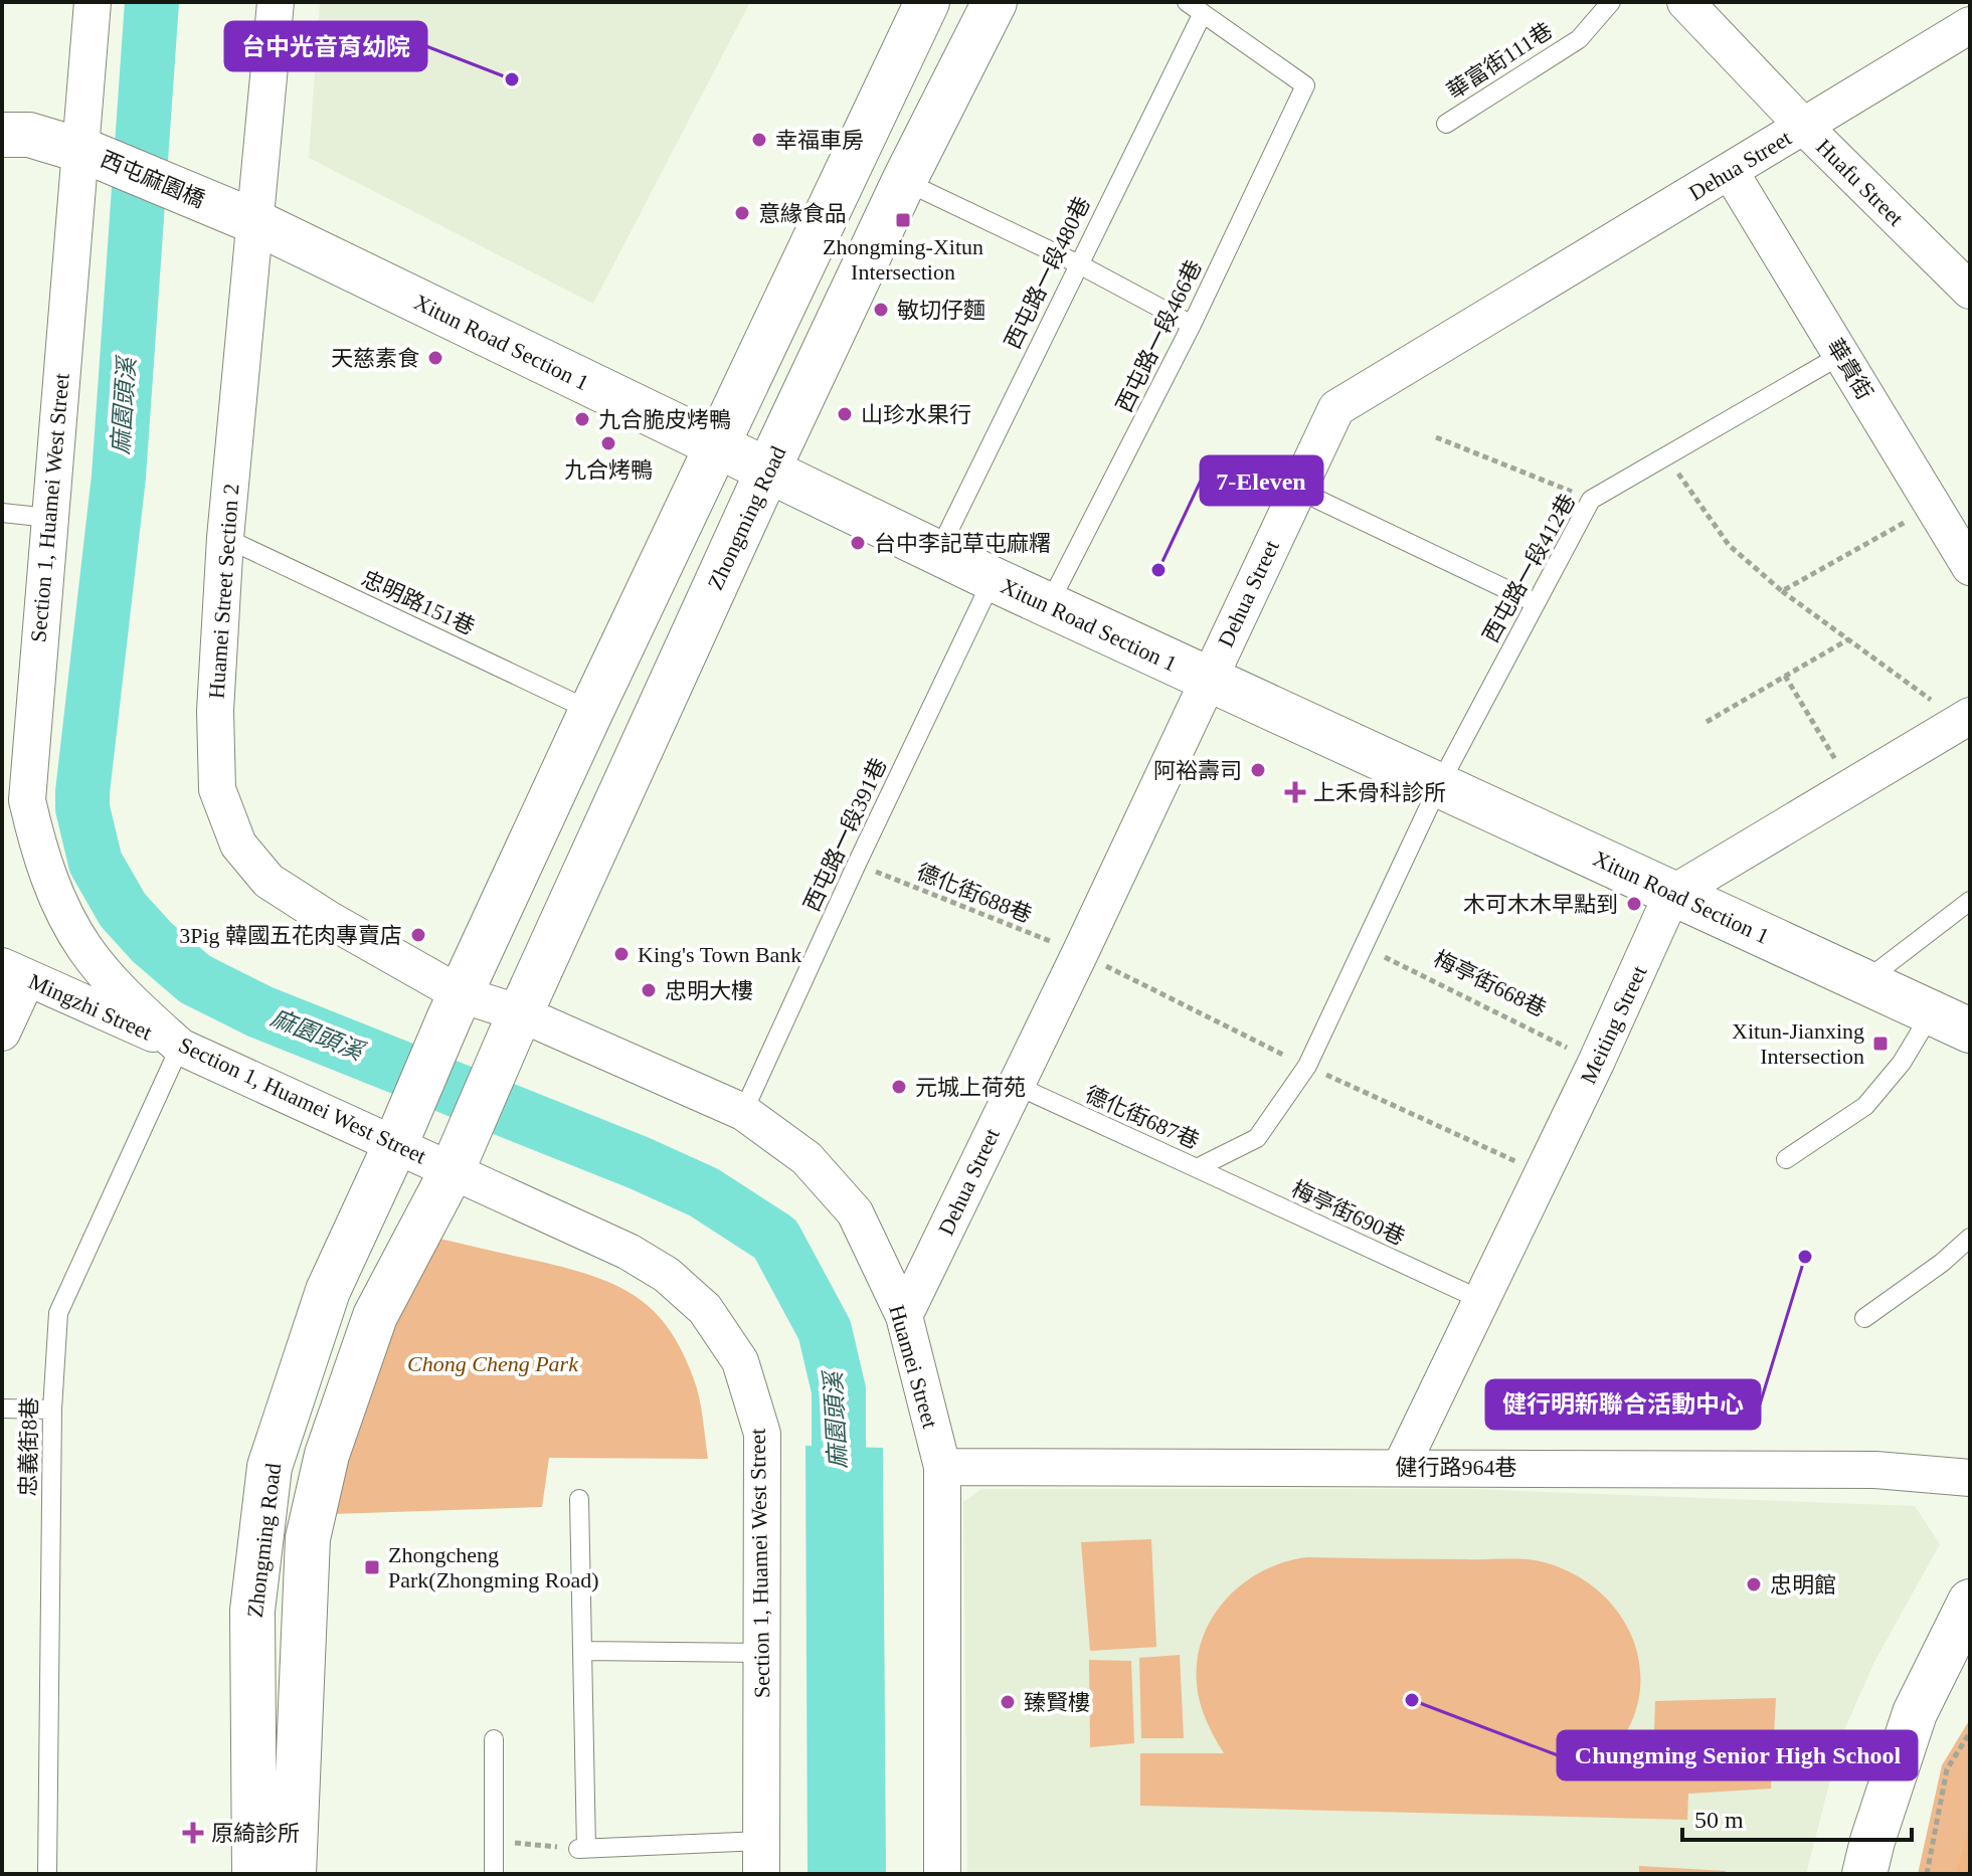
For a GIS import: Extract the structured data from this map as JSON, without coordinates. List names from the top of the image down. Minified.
{"streets":{"main road":["西屯麻園橋","Xitun Road Section 1","Zhongming Road"],"street":["Dehua Street","Huafu Street","華貴街","Section 1, Huamei West Street","Huamei Street Section 2","Mingzhi Street","Meiting Street","Huamei Street","健行路964巷"],"lane":["華富街111巷","西屯路一段480巷","西屯路一段466巷","西屯路一段412巷","忠明路151巷","西屯路一段391巷","德化街687巷","梅亭街690巷","忠義街8巷"],"path":["德化街688巷","梅亭街668巷"]},"crossings":[["Dehua Street","Huafu Street"],["Dehua Street","Xitun Road Section 1"],["Dehua Street","華貴街"],["Dehua Street","德化街688巷"],["Dehua Street","德化街687巷"],["Dehua Street","Huamei Street"],["西屯麻園橋","Xitun Road Section 1"],["西屯麻園橋","Section 1, Huamei West Street"],["西屯麻園橋","Huamei Street Section 2"],["西屯路一段480巷","西屯路一段466巷"],["西屯路一段480巷","Xitun Road Section 1"],["西屯路一段466巷","Xitun Road Section 1"],["Xitun Road Section 1","Zhongming Road"],["Xitun Road Section 1","西屯路一段412巷"],["Xitun Road Section 1","Huamei Street Section 2"],["Xitun Road Section 1","西屯路一段391巷"],["Xitun Road Section 1","Meiting Street"],["華貴街","西屯路一段412巷"],["Section 1, Huamei West Street","Zhongming Road"],["Section 1, Huamei West Street","Mingzhi Street"],["Section 1, Huamei West Street","忠義街8巷"],["Zhongming Road","Huamei Street Section 2"],["Zhongming Road","Huamei Street"],["Huamei Street Section 2","忠明路151巷"],["Huamei Street Section 2","Huamei Street"],["西屯路一段391巷","德化街688巷"],["西屯路一段391巷","Huamei Street"],["梅亭街668巷","Meiting Street"],["梅亭街668巷","德化街687巷"],["Mingzhi Street","忠義街8巷"],["Meiting Street","梅亭街690巷"],["Meiting Street","健行路964巷"],["德化街687巷","梅亭街690巷"],["Huamei Street","健行路964巷"]],"water":["麻園頭溪"],"parks":["Chong Cheng Park"],"places":{"other":["台中光音育幼院","幸福車房","意緣食品","敏切仔麵","天慈素食","山珍水果行","九合脆皮烤鴨","九合烤鴨","台中李記草屯麻糬","7-Eleven","阿裕壽司","木可木木早點到","3Pig 韓國五花肉專賣店","King's Town Bank","忠明大樓","元城上荷苑","健行明新聯合活動中心","忠明館","Chungming Senior High School","臻賢樓"],"transit":["Zhongming-Xitun Intersection","Xitun-Jianxing Intersection","Zhongcheng Park(Zhongming Road)"],"health":["上禾骨科診所","原綺診所"]},"scale_bar":"50 m"}
